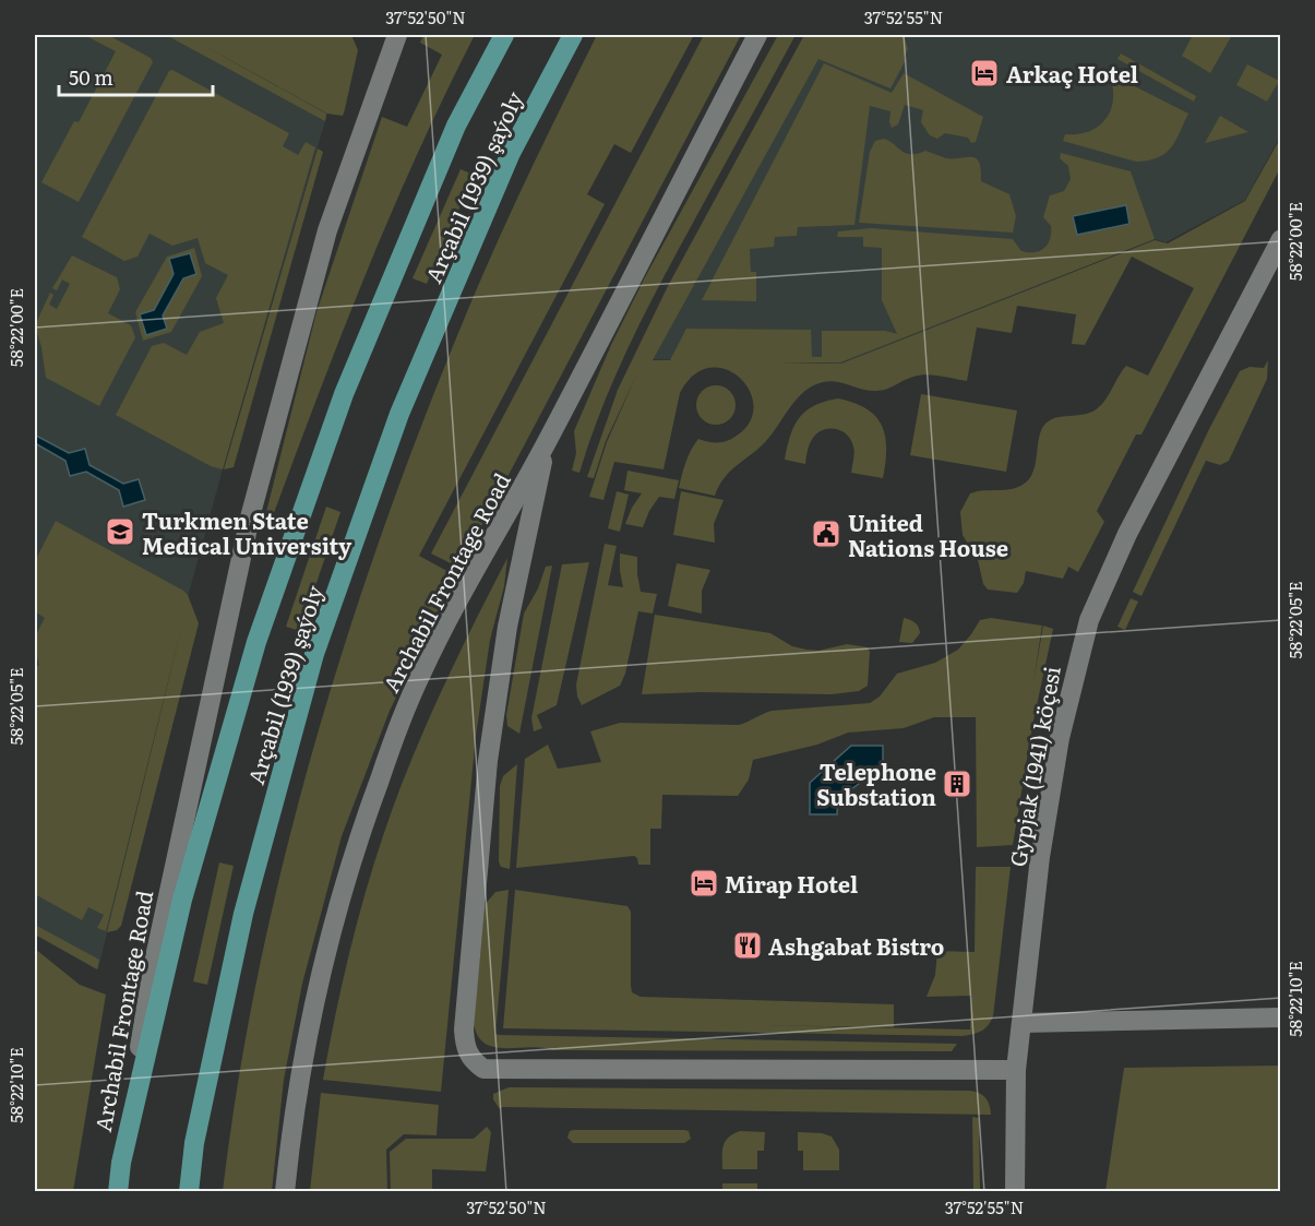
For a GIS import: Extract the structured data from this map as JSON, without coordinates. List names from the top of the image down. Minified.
{"streets":{"main road":["Arçabil (1939) şaýoly"],"street":["Archabil Frontage Road","Gypjak (1941) köçesi"]},"crossings":[["Arçabil (1939) şaýoly","Archabil Frontage Road"]],"places":{"hotel":["Arkaç Hotel","Mirap Hotel"],"school or university":["Turkmen State Medical University"],"public building":["United Nations House"],"building":["Telephone Substation"],"restaurant":["Ashgabat Bistro"]},"scale_bar":"50 m","coordinates":["37°52'50\"N","37°52'55\"N","58°22'00\"E","58°22'05\"E","58°22'10\"E"]}
